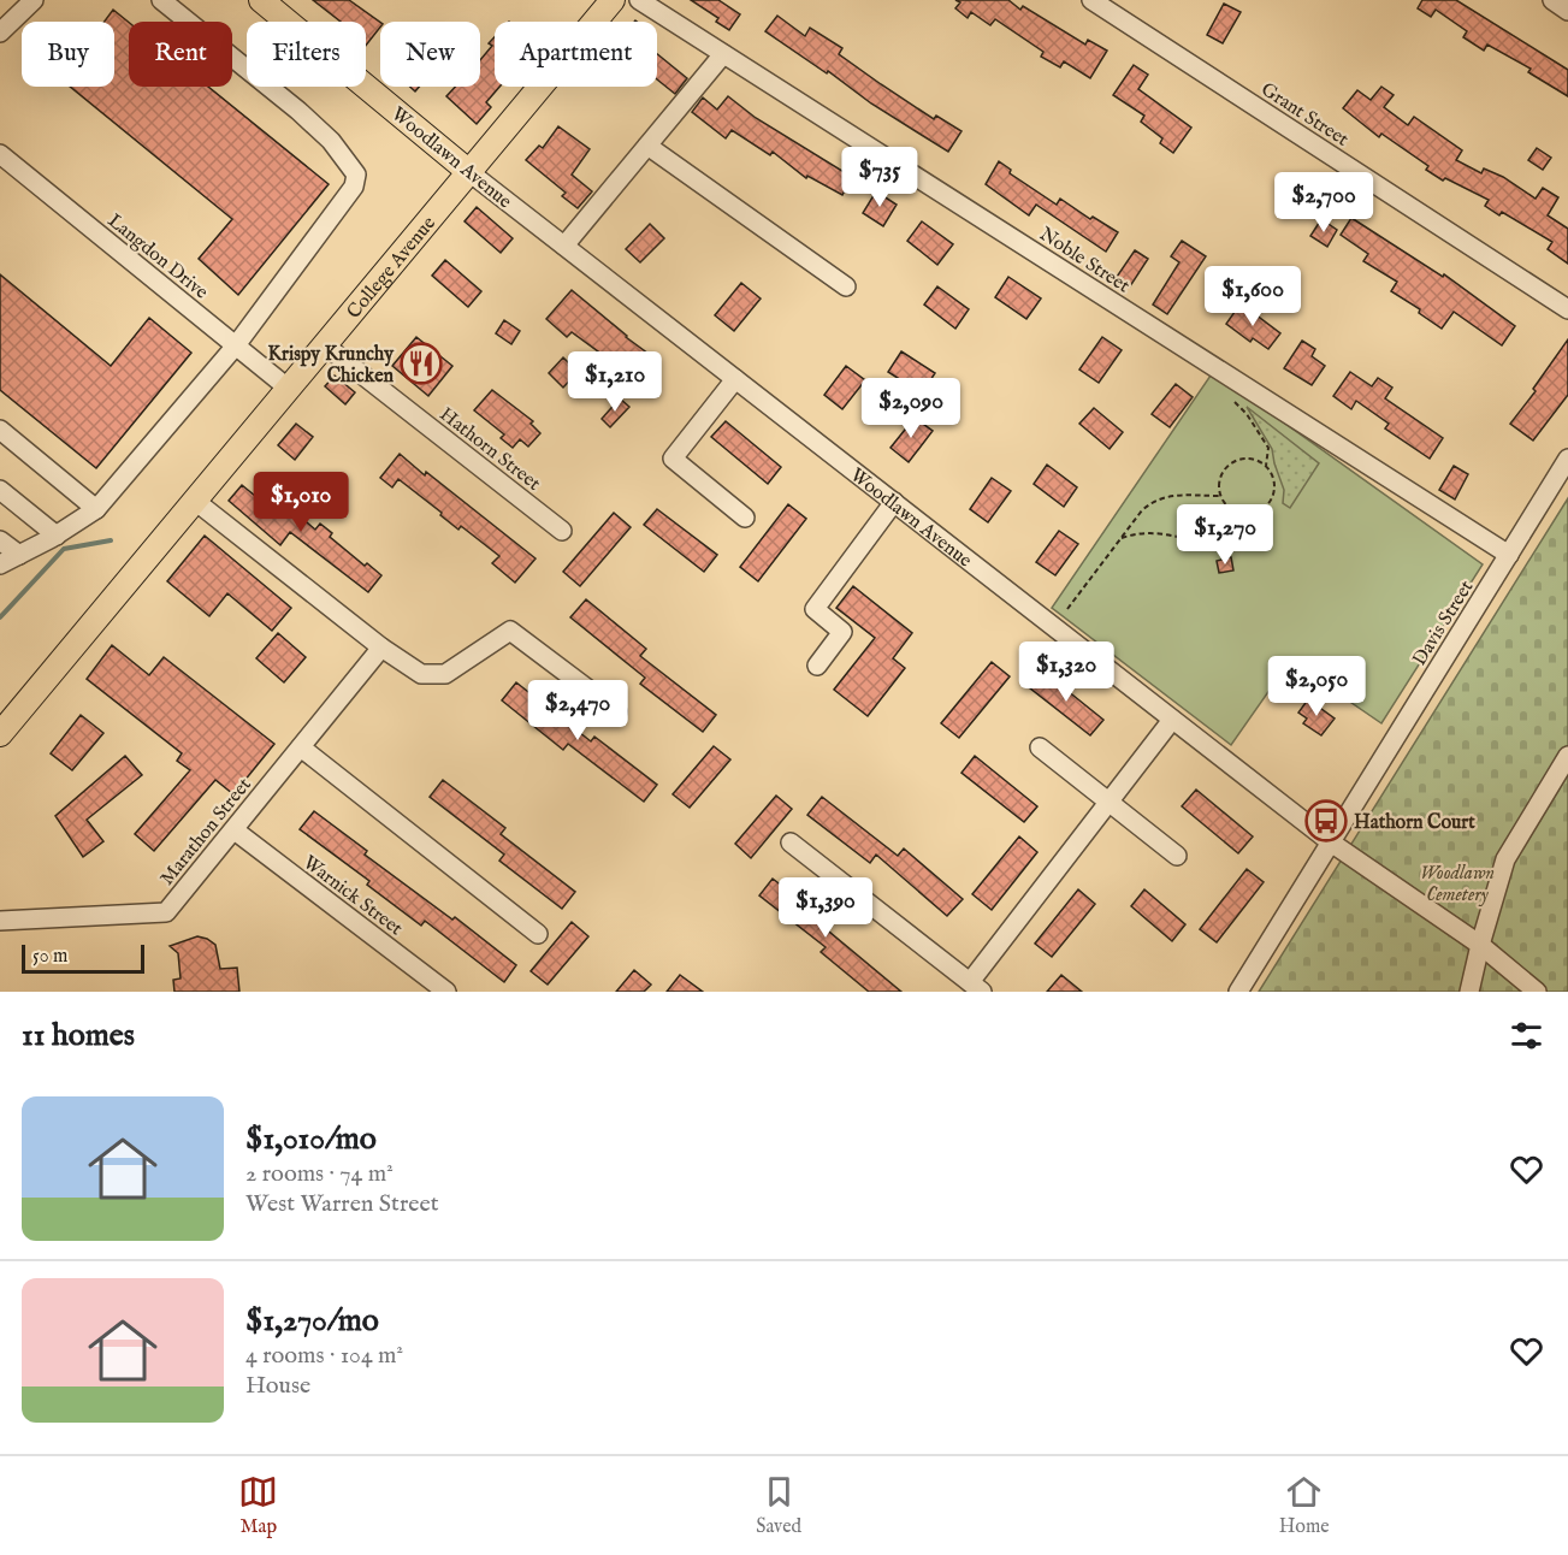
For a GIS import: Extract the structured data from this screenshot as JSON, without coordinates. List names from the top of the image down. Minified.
{"streets":{"main road":["Woodlawn Avenue","College Avenue"],"street":["Grant Street","Langdon Drive","Noble Street","Hathorn Street","Davis Street","Marathon Street","Warnick Street"]},"crossings":[["Woodlawn Avenue","College Avenue"],["Woodlawn Avenue","Davis Street"],["Langdon Drive","College Avenue"],["Noble Street","Davis Street"],["College Avenue","Hathorn Street"],["Marathon Street","Warnick Street"]],"parks":["Woodlawn Cemetery"],"places":{"restaurant":["Krispy Krunchy Chicken"],"bus stop":["Hathorn Court"]},"scale_bar":"50 m","page":{"chip":["Buy","Rent","Filters","New","Apartment"],"price":["$735","$2,700","$1,600","$1,210","$2,090","$1,010","$1,270","$1,320","$2,050","$2,470","$1,390"],"scale":"50 m","heading":"11 homes","list":[{"name":"$1,010/mo","note":"2 rooms · 74 m² · West Warren Street"},{"name":"$1,270/mo","note":"4 rooms · 104 m² · House"}],"tabs":["Map","Saved","Home"]}}
